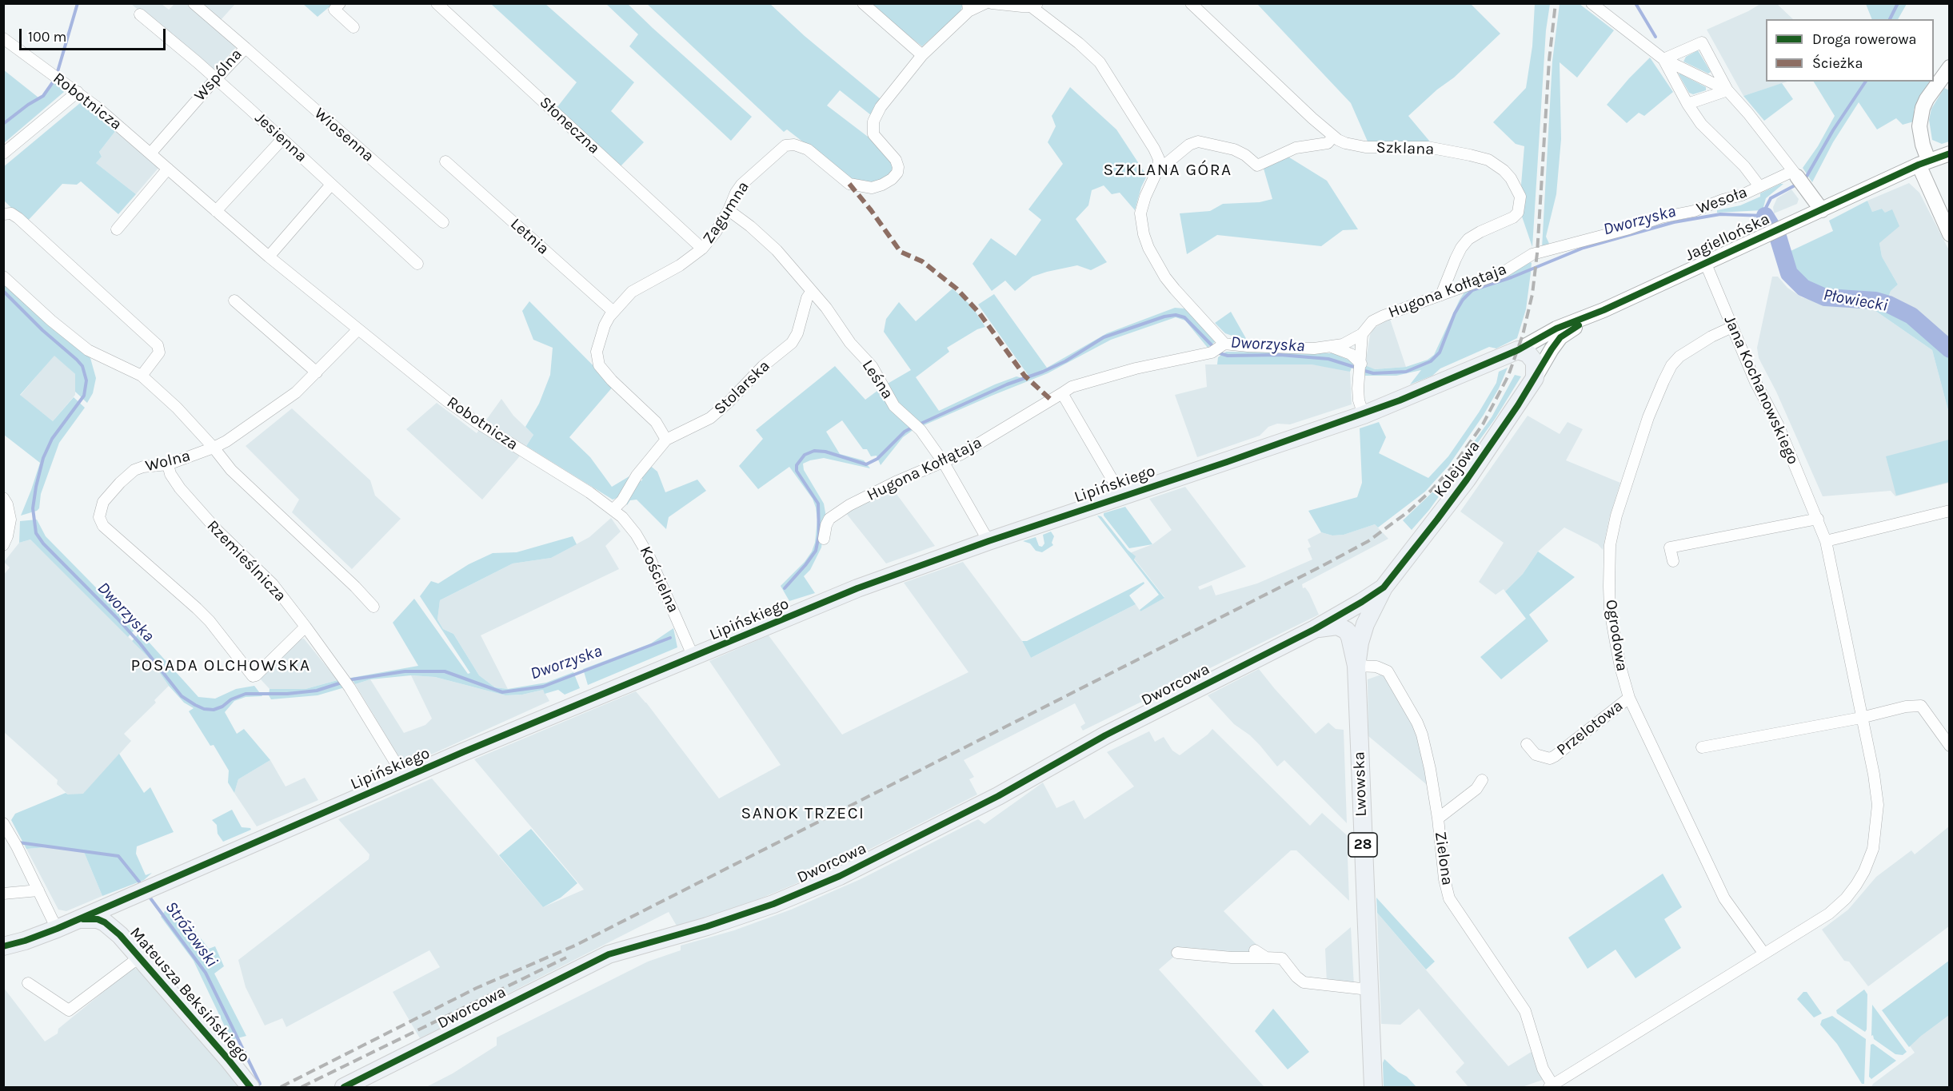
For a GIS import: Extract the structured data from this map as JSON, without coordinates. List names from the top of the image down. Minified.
{"streets":{"main road":["Kolejowa","Lipińskiego","Dworcowa","Lwowska","28","Mateusza Beksińskiego"],"street":["Wspólna","Robotnicza","Słoneczna","Wiosenna","Jesienna","Szklana","Wesoła","Zagumna","Letnia","Jagiellońska","Hugona Kołłątaja","Leśna","Stolarska","Jana Kochanowskiego","Wolna","Rzemieślnicza","Kościelna","Ogrodowa","Przelotowa","Zielona"]},"crossings":[["Wspólna","Robotnicza"],["Wspólna","Wiosenna"],["Wspólna","Jesienna"],["Robotnicza","Stolarska"],["Robotnicza","Kościelna"],["Słoneczna","Zagumna"],["Szklana","Hugona Kołłątaja"],["Wesoła","Hugona Kołłątaja"],["Zagumna","Letnia"],["Zagumna","Leśna"],["Zagumna","Stolarska"],["Jagiellońska","Jana Kochanowskiego"],["Jagiellońska","Kolejowa"],["Jagiellońska","Lipińskiego"],["Hugona Kołłątaja","Leśna"],["Leśna","Stolarska"],["Leśna","Lipińskiego"],["Stolarska","Kościelna"],["Jana Kochanowskiego","Ogrodowa"],["Jana Kochanowskiego","Zielona"],["Wolna","Rzemieślnicza"],["Kolejowa","Dworcowa"],["Kolejowa","Lwowska"],["Kolejowa","Zielona"],["Lipińskiego","Rzemieślnicza"],["Lipińskiego","Kościelna"],["Lipińskiego","Mateusza Beksińskiego"],["Ogrodowa","Przelotowa"],["Dworcowa","Lwowska"],["Lwowska","Zielona"]],"districts":["SZKLANA GÓRA","POSADA OLCHOWSKA","SANOK TRZECI"],"water":["Dworzyska","Płowiecki","Stróżowski"],"legend":["Droga rowerowa","Ścieżka"],"scale_bar":"100 m"}
